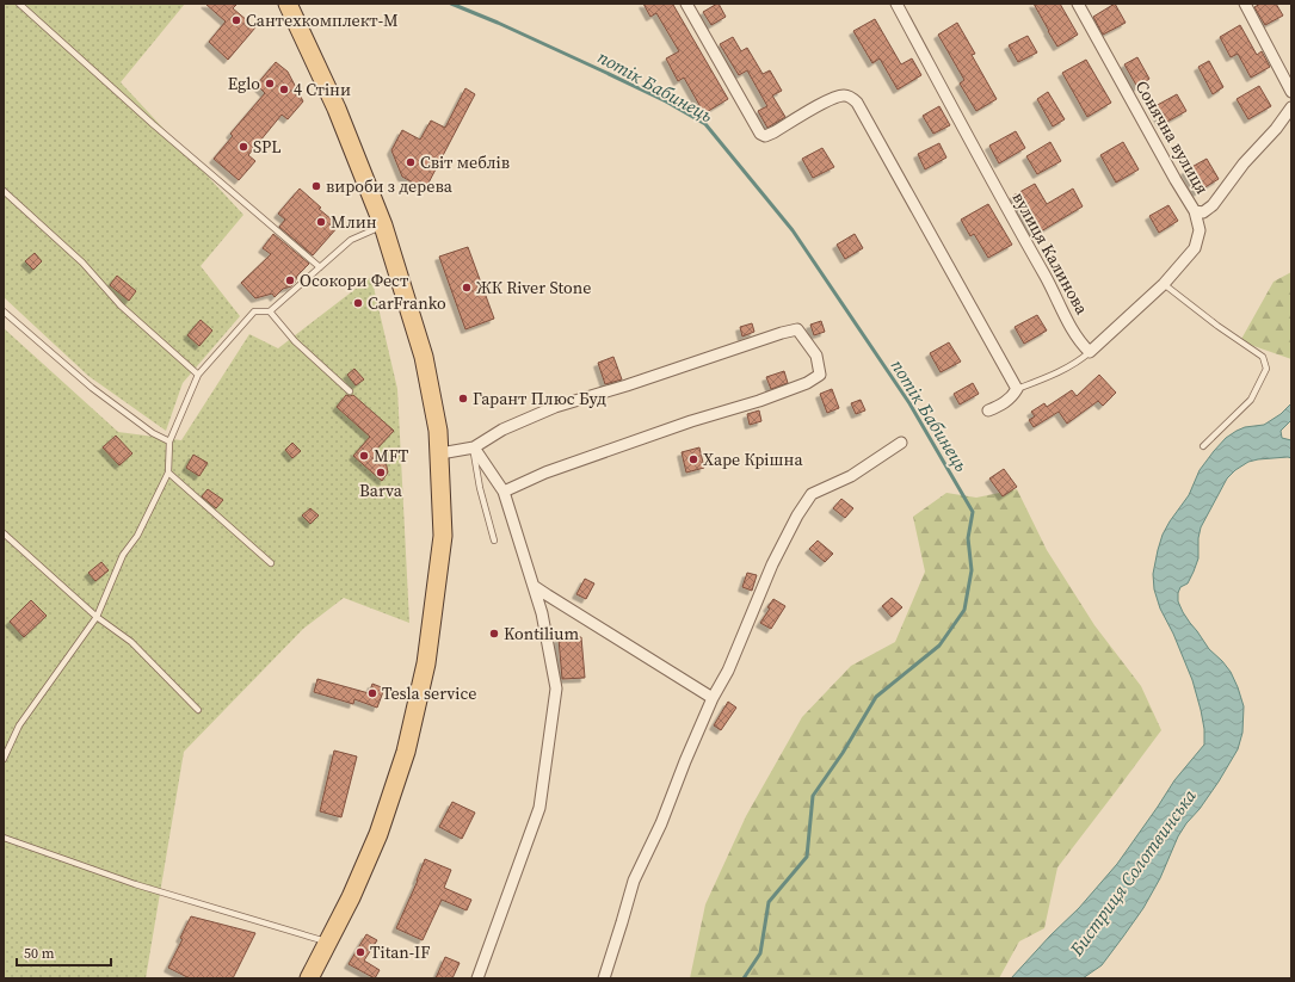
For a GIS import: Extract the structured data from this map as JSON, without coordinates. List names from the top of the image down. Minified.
{"streets":{"street":["Сонячна вулиця","вулиця Калинова"]},"water":["потік Бабинець","Бистриця Солотвинська"],"places":["Сантехкомплект-М","Eglo","4 Стіни","SPL","Світ меблів","вироби з дерева","Млин","Осокори Фест","ЖК River Stone","CarFranko","Гарант Плюс Буд","MFT","Харе Крішна","Barva","Kontilium","Tesla service","Titan-IF"],"scale_bar":"50 m"}
